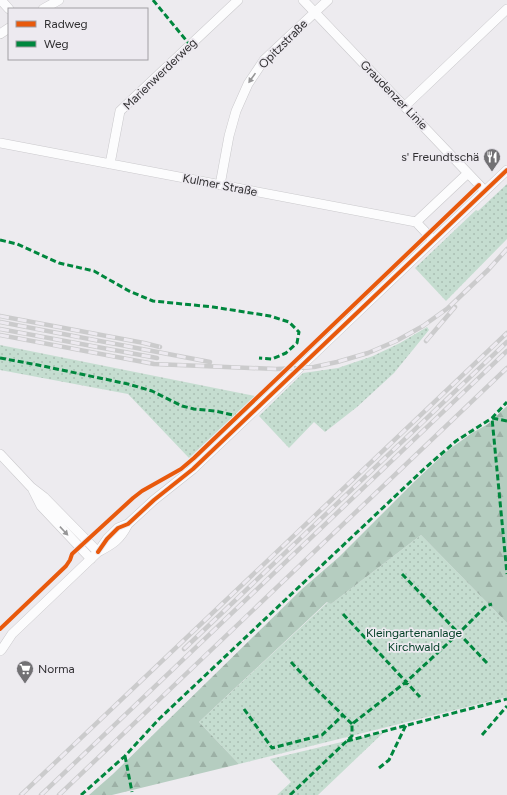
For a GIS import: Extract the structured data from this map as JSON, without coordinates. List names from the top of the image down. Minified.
{"streets":{"street":["Opitzstraße","Marienwerderweg","Graudenzer Linie","Kulmer Straße"]},"crossings":[["Opitzstraße","Graudenzer Linie"],["Opitzstraße","Kulmer Straße"],["Marienwerderweg","Kulmer Straße"]],"one_way":["Opitzstraße"],"parks":["Kleingartenanlage Kirchwald"],"places":{"restaurant":["s' Freundtschä"],"supermarket":["Norma"]},"legend":["Radweg","Weg"]}
